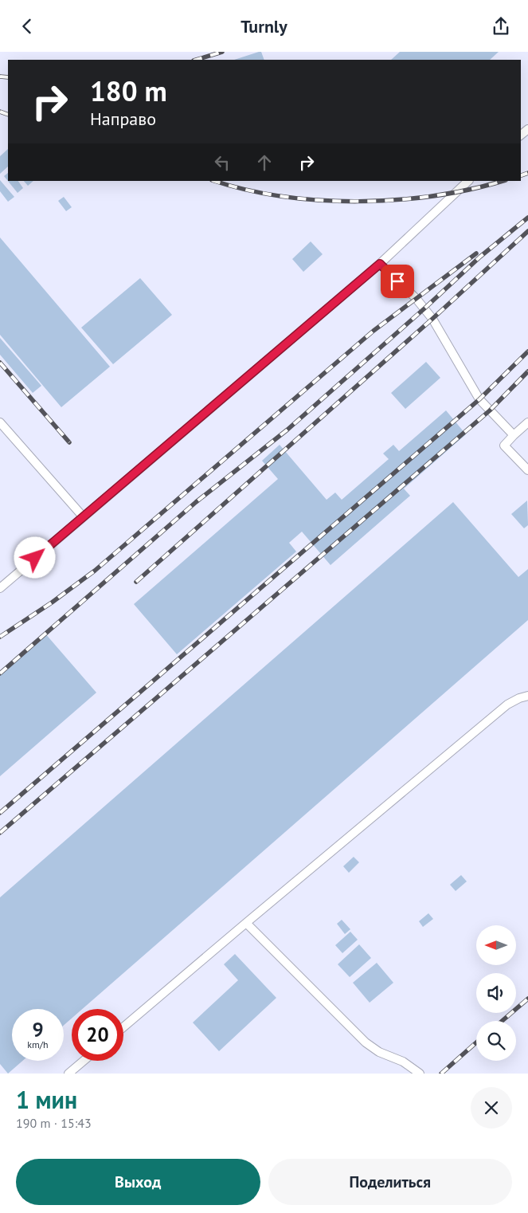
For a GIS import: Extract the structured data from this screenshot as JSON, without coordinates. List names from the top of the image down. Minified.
{"north":"left","page":{"header":"Turnly","turn":["180 m","Направо"],"speed":"9 km/h","limit":"20","heading":["1 мин","190 m · 15:43"],"buttons":["Выход","Поделиться"]}}
